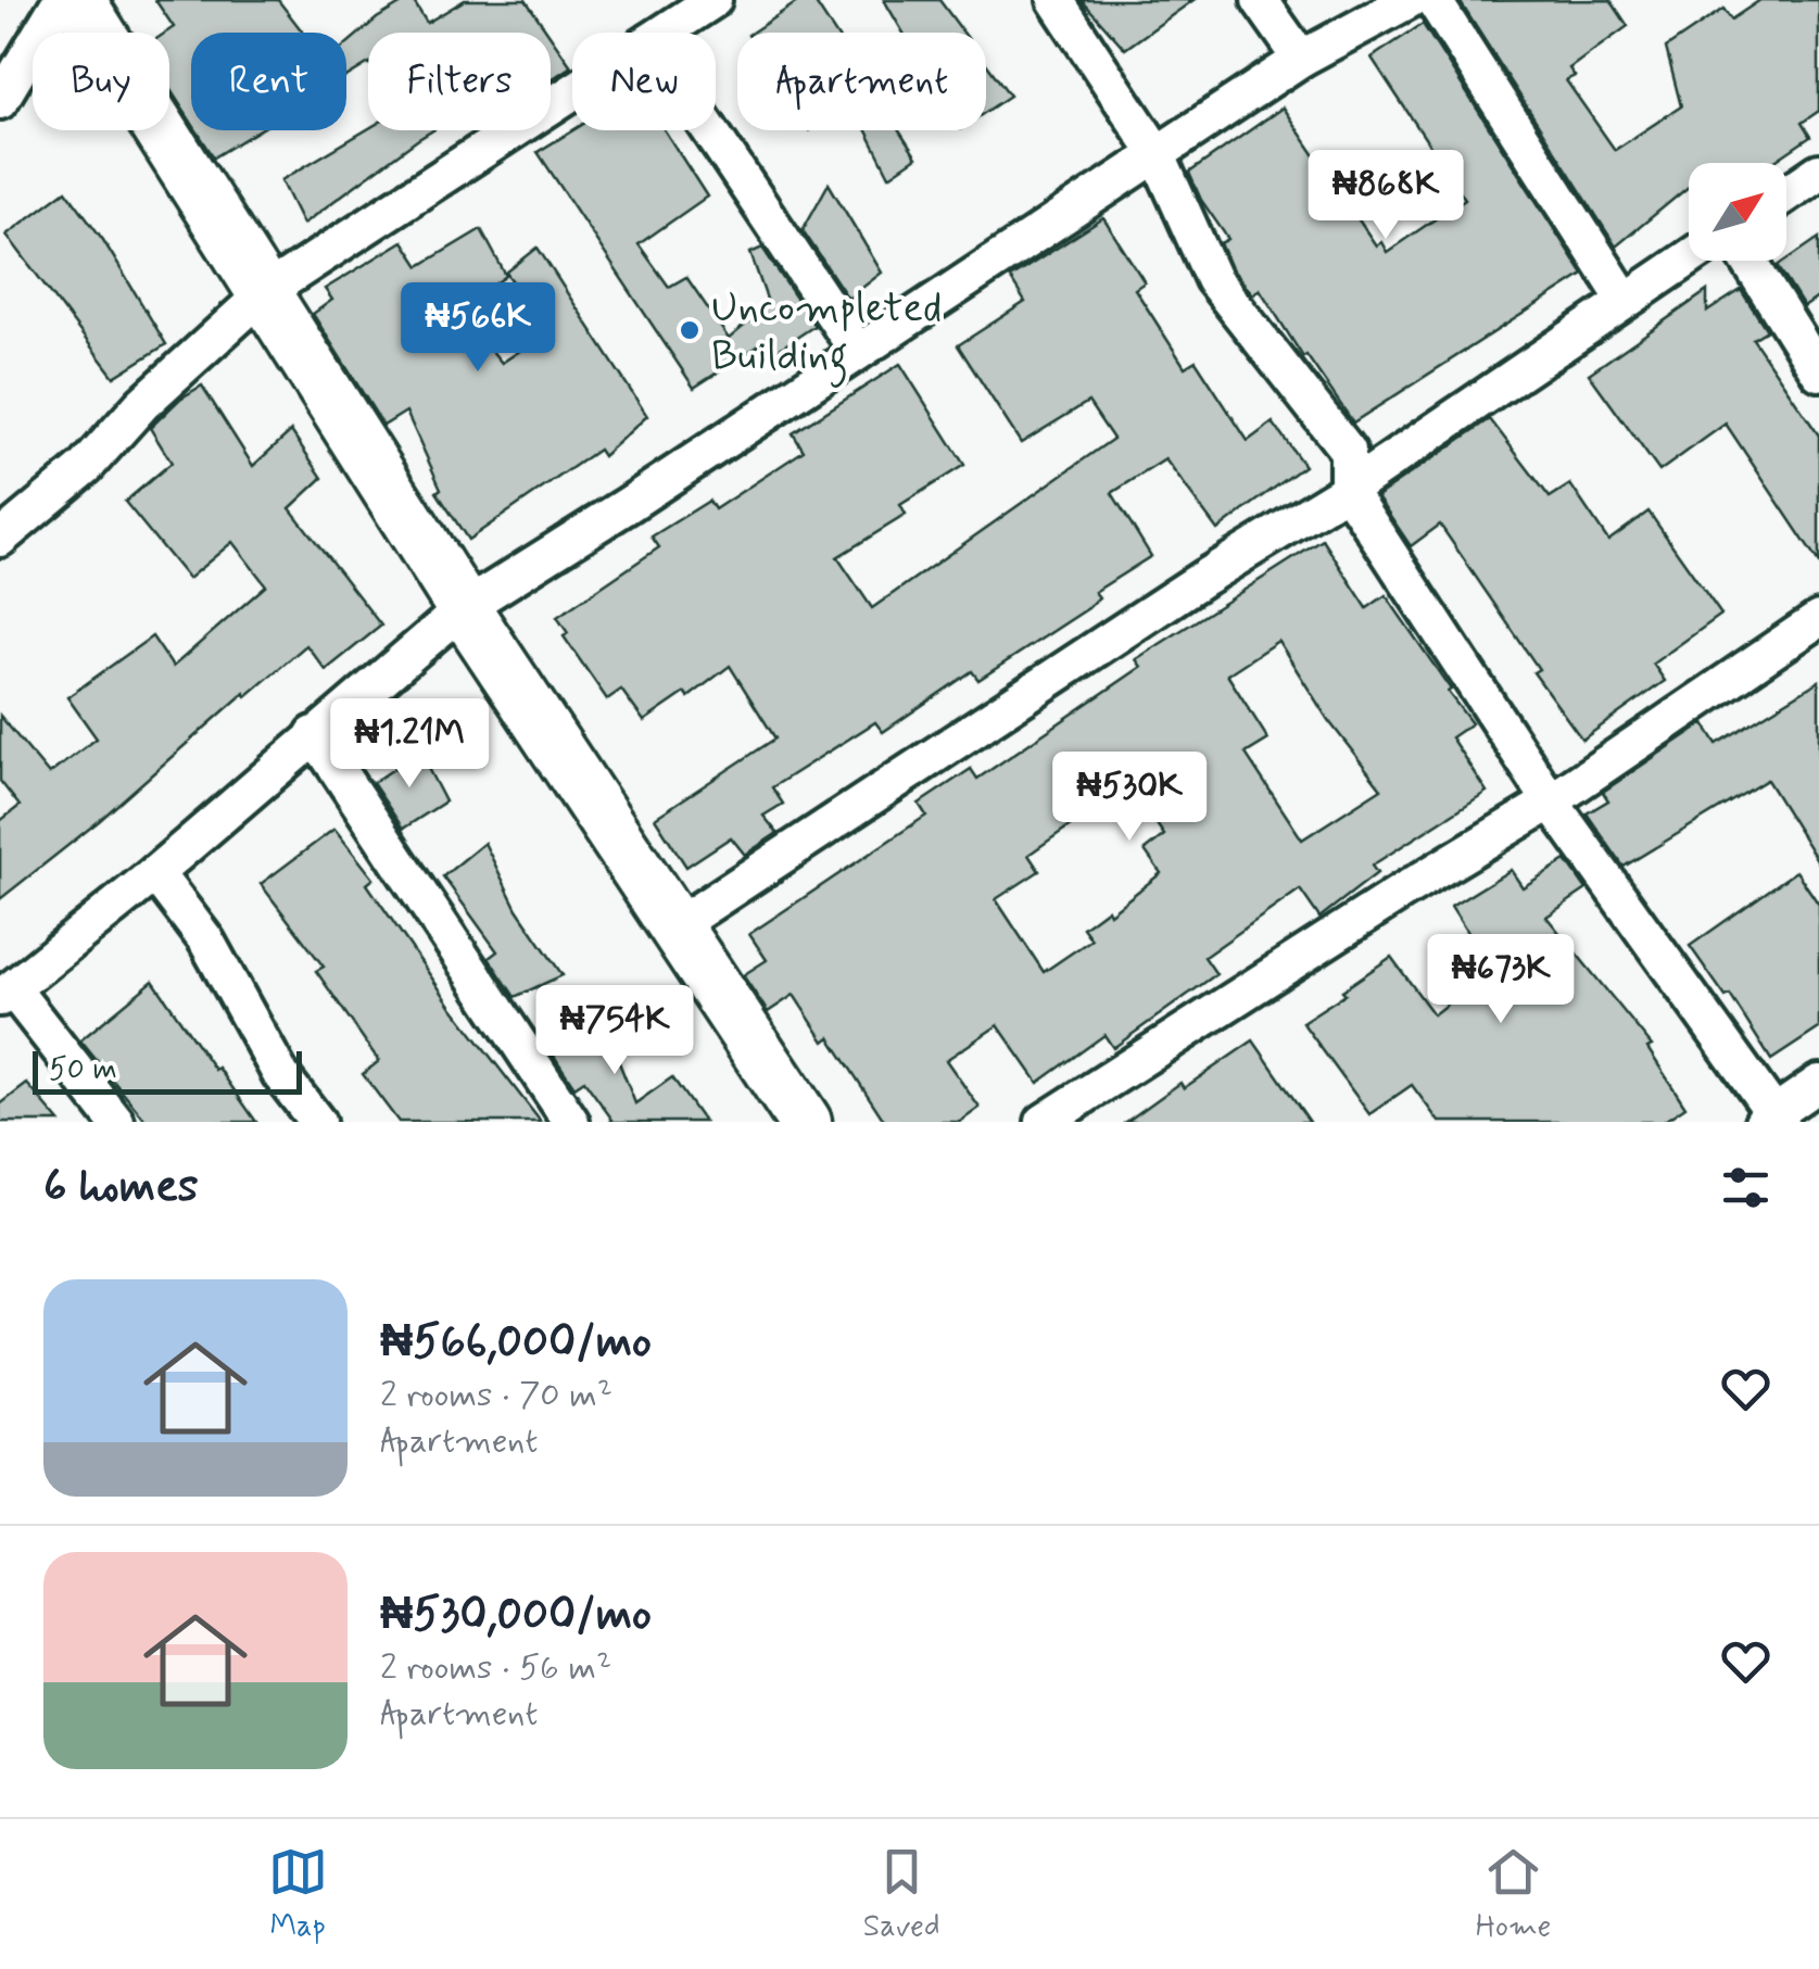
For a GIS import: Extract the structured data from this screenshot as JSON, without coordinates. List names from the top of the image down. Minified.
{"places":["Uncompleted Building"],"scale_bar":"50 m","north":"top right","page":{"chip":["Buy","Rent","Filters","New","Apartment"],"price":["₦868K","₦566K","₦1.21M","₦530K","₦673K","₦754K"],"scale":"50 m","heading":"6 homes","list":[{"name":"₦566,000/mo","note":"2 rooms · 70 m² · Apartment"},{"name":"₦530,000/mo","note":"2 rooms · 56 m² · Apartment"}],"tabs":["Map","Saved","Home"]}}
